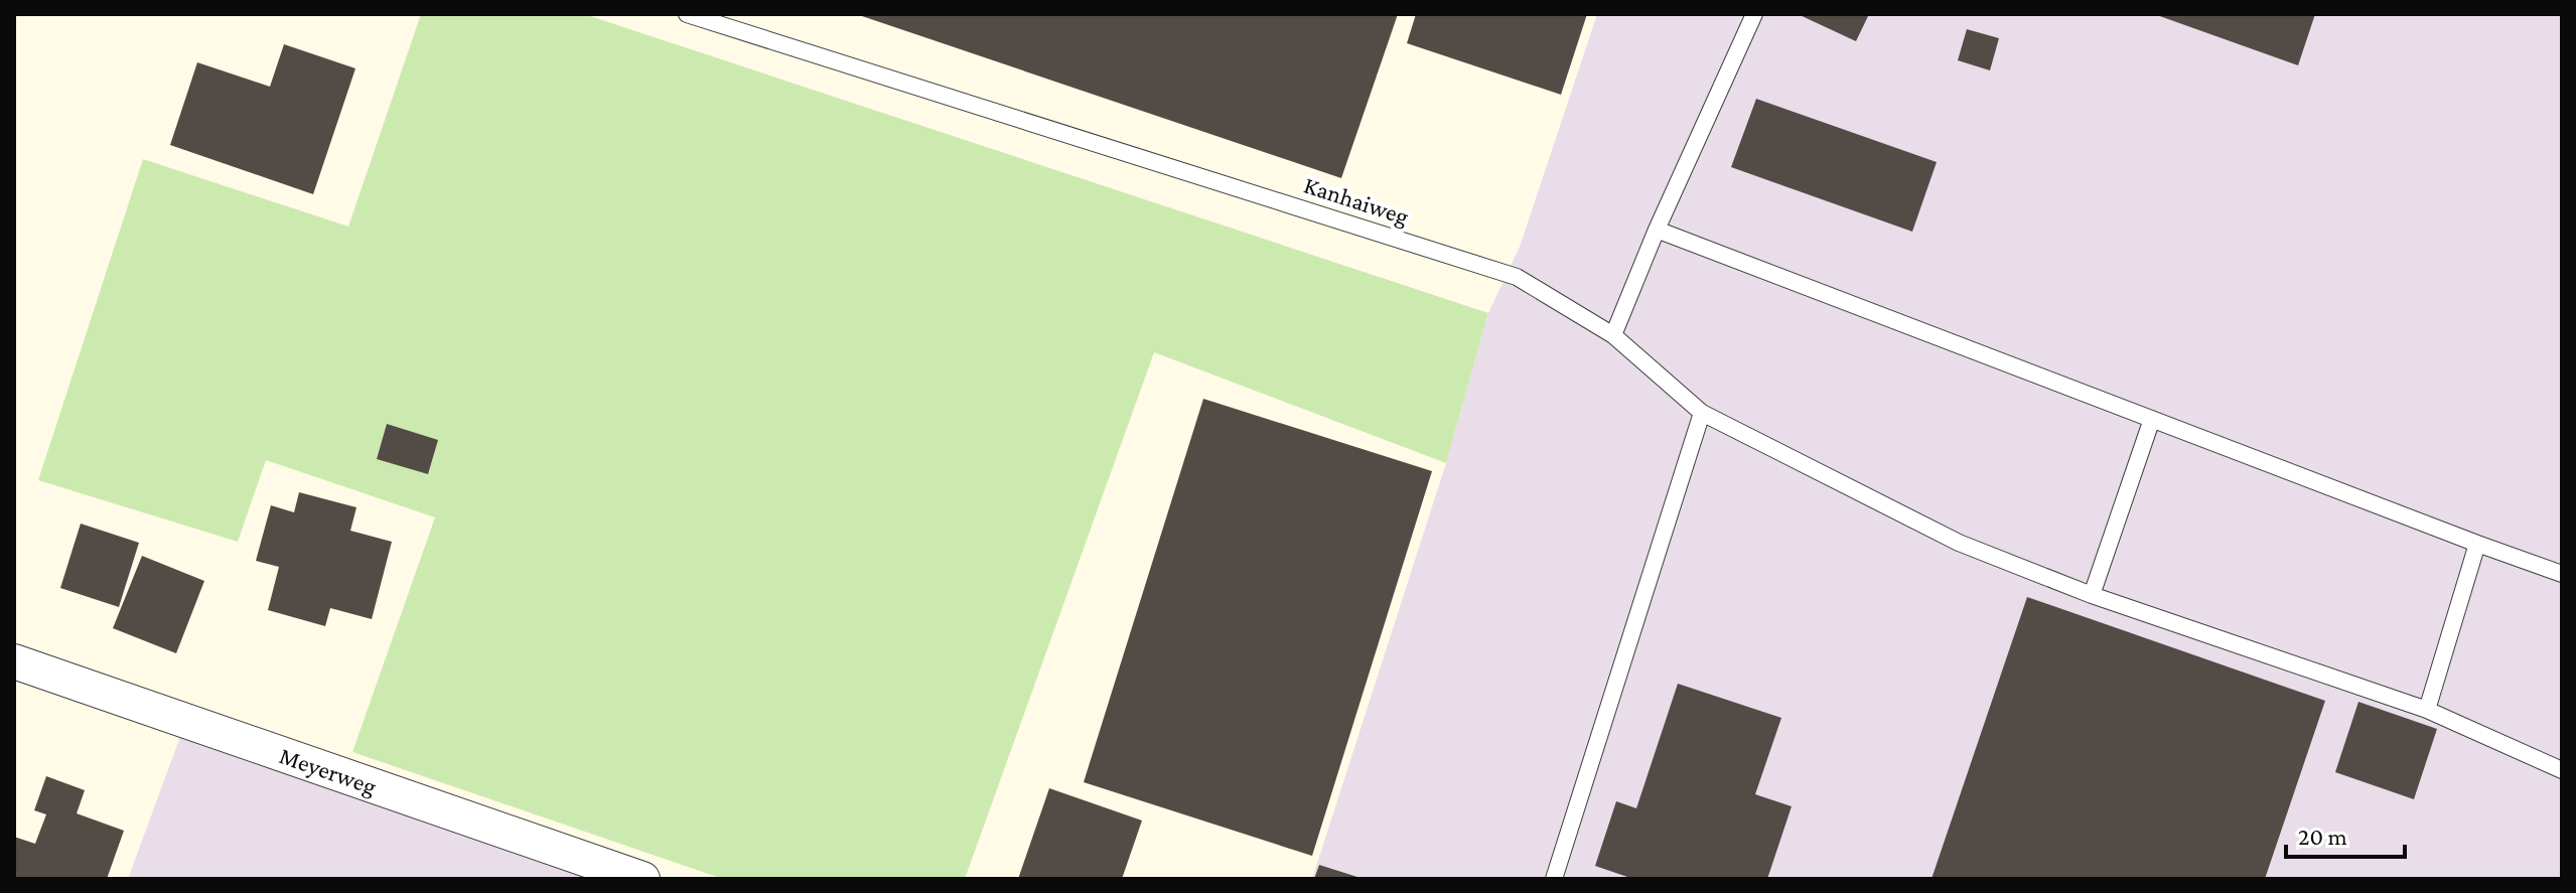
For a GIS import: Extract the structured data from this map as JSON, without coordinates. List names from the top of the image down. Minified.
{"streets":{"street":["Meyerweg"],"lane":["Kanhaiweg"]},"scale_bar":"20 m"}
